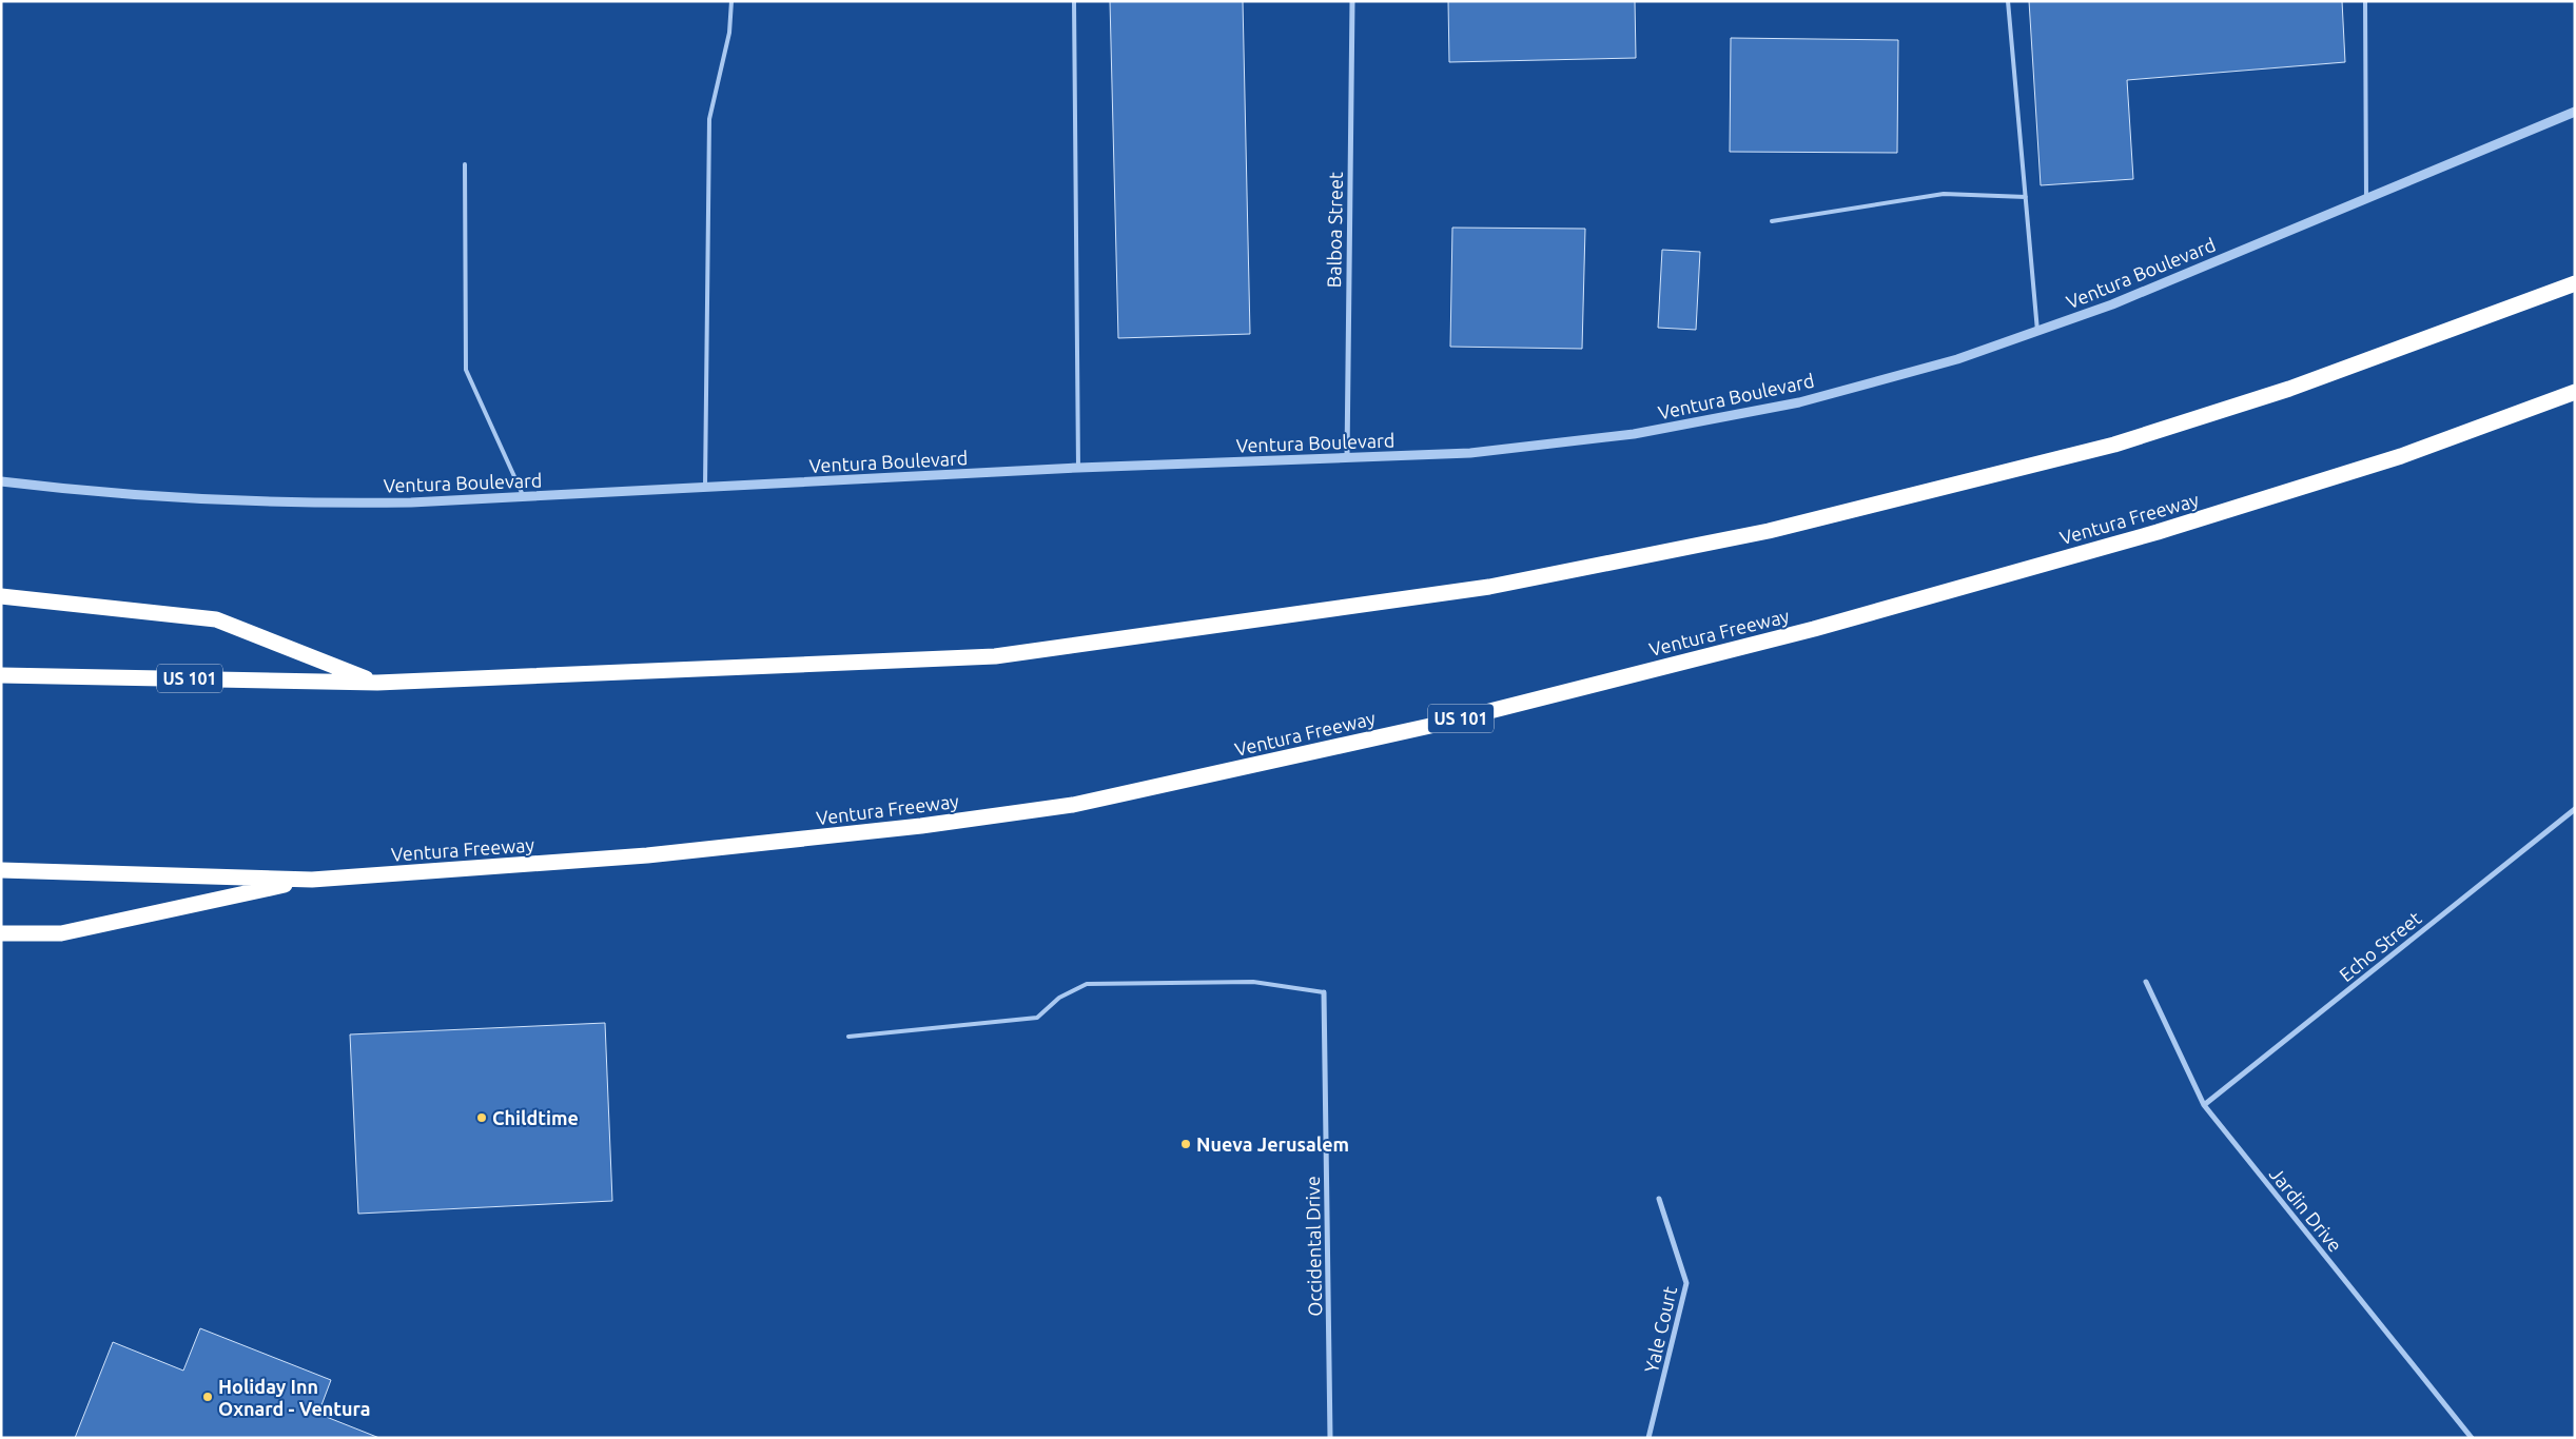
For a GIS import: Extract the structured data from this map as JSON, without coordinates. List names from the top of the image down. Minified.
{"streets":{"highway":["Ventura Freeway","US 101"],"street":["Balboa Street","Ventura Boulevard","Echo Street","Jardin Drive","Occidental Drive","Yale Court"]},"crossings":[["Balboa Street","Ventura Boulevard"],["Echo Street","Jardin Drive"]],"places":["Childtime","Nueva Jerusalem","Holiday Inn Oxnard - Ventura"]}
